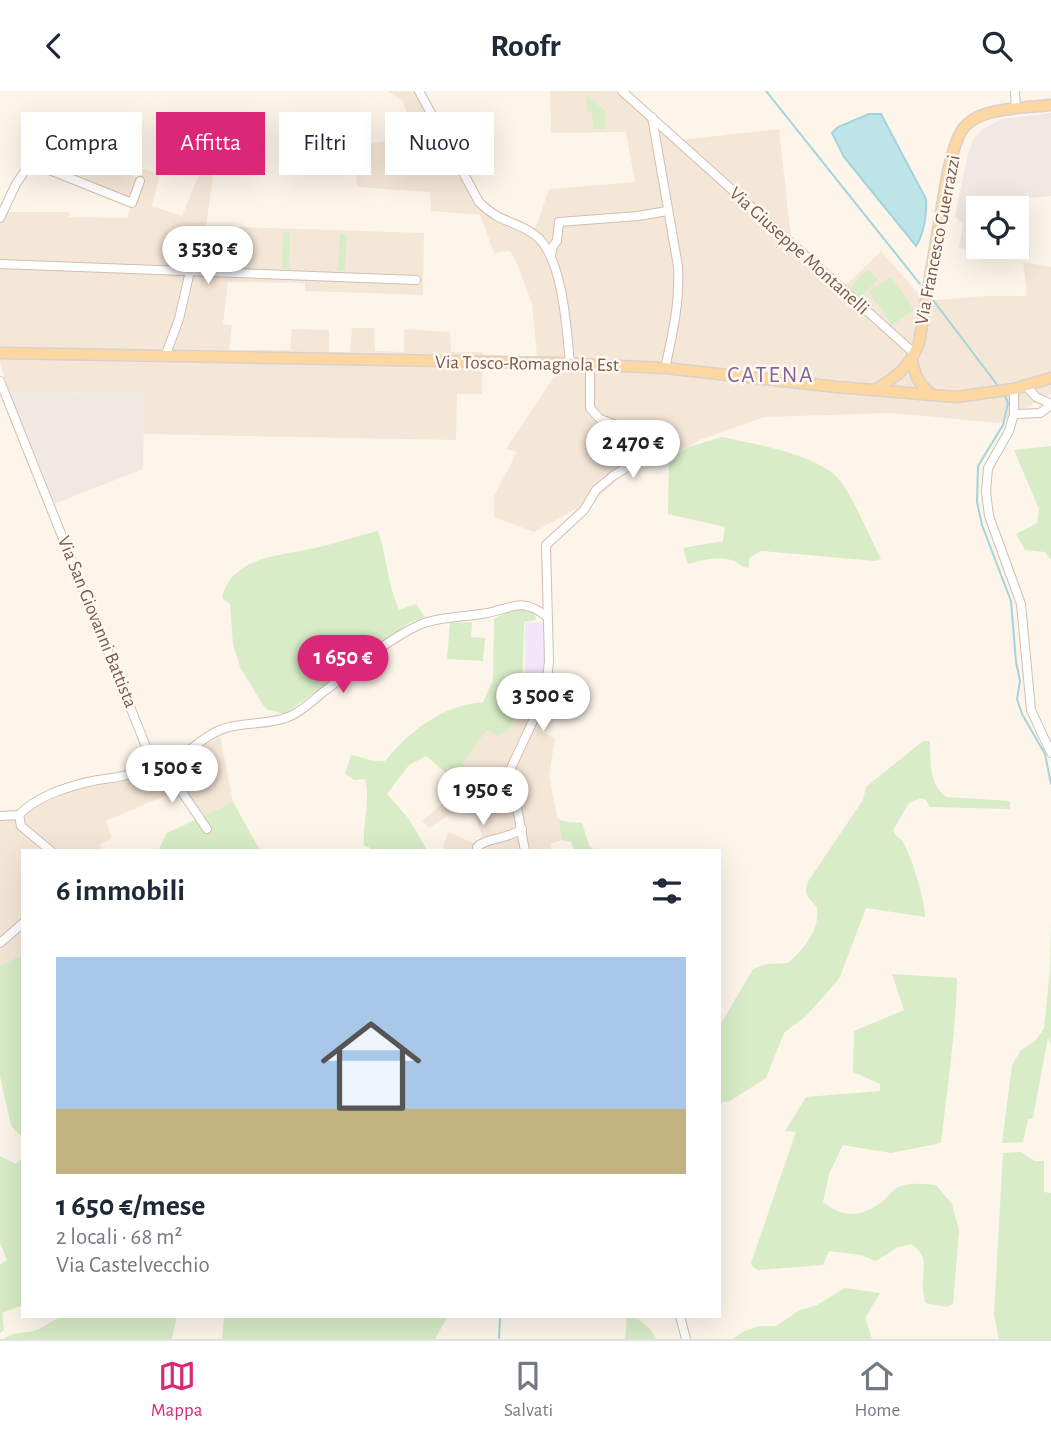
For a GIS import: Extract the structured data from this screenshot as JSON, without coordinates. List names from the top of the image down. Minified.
{"streets":{"main road":["Via Francesco Guerrazzi","Via Tosco-Romagnola Est"],"street":["Via Giuseppe Montanelli","Via San Giovanni Battista"]},"crossings":[["Via Francesco Guerrazzi","Via Giuseppe Montanelli"],["Via Francesco Guerrazzi","Via Tosco-Romagnola Est"]],"districts":["CATENA"],"page":{"header":"Roofr","chip":["Compra","Affitta","Filtri","Nuovo"],"price":["3 530 €","2 470 €","1 650 €","3 500 €","1 500 €","1 950 €"],"heading":"6 immobili","list":[{"name":"1 650 €/mese","note":"2 locali · 68 m² · Via Castelvecchio"}],"tabs":["Mappa","Salvati","Home"]}}
